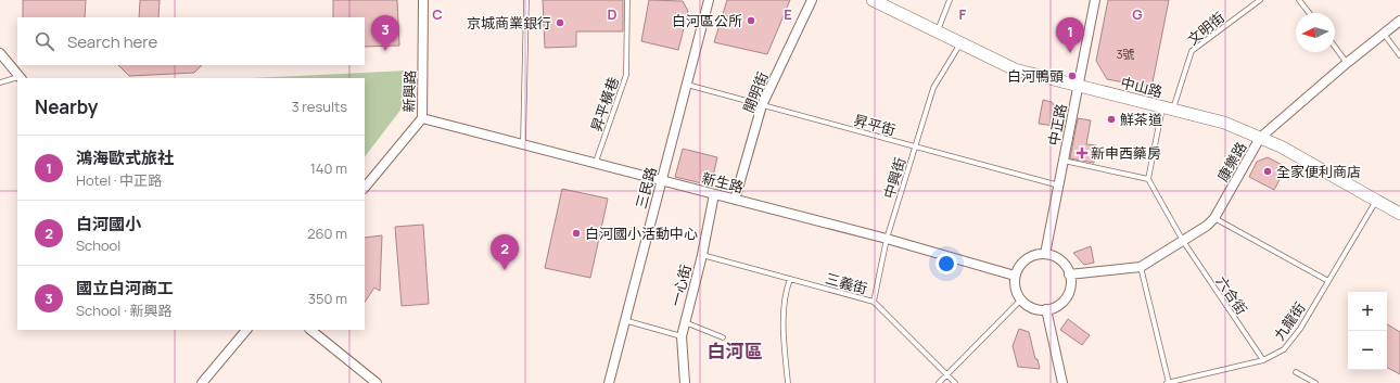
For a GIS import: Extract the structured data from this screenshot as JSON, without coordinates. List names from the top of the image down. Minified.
{"streets":{"street":["中山路","新興路","開明街","中正路","康樂路","新生路","三民路","一心街"],"lane":["文明街","昇平橫巷","昇平街","中興街","三義街","六合街","九龍街"]},"crossings":[["文明街","中山路"],["文明街","六合街"],["中山路","中正路"],["中山路","康樂路"],["中山路","中興街"],["中山路","九龍街"],["新興路","新生路"],["開明街","昇平街"],["開明街","新生路"],["昇平橫巷","新生路"],["昇平街","中正路"],["昇平街","中興街"],["昇平街","三民路"],["中正路","康樂路"],["中正路","新生路"],["康樂路","新生路"],["康樂路","六合街"],["中興街","新生路"],["中興街","三義街"],["新生路","三民路"],["新生路","一心街"],["三義街","一心街"],["六合街","九龍街"]],"districts":["白河區"],"places":{"other":["白河區公所","京城商業銀行","白河鴨頭","鮮茶道","全家便利商店","白河國小活動中心"],"health":["新申西藥房"]},"house_numbers":["3號"],"north":"left","page":{"pins":["3","1","2"],"search":"Search here","heading":["Nearby","3 results"],"list":[{"mark":"1","name":"鴻海歐式旅社","note":"Hotel · 中正路","value":"140 m"},{"mark":"2","name":"白河國小","note":"School","value":"260 m"},{"mark":"3","name":"國立白河商工","note":"School · 新興路","value":"350 m"}],"map_buttons":["+","−"]},"grid":{"columns":["C","D","E","F","G"]}}
